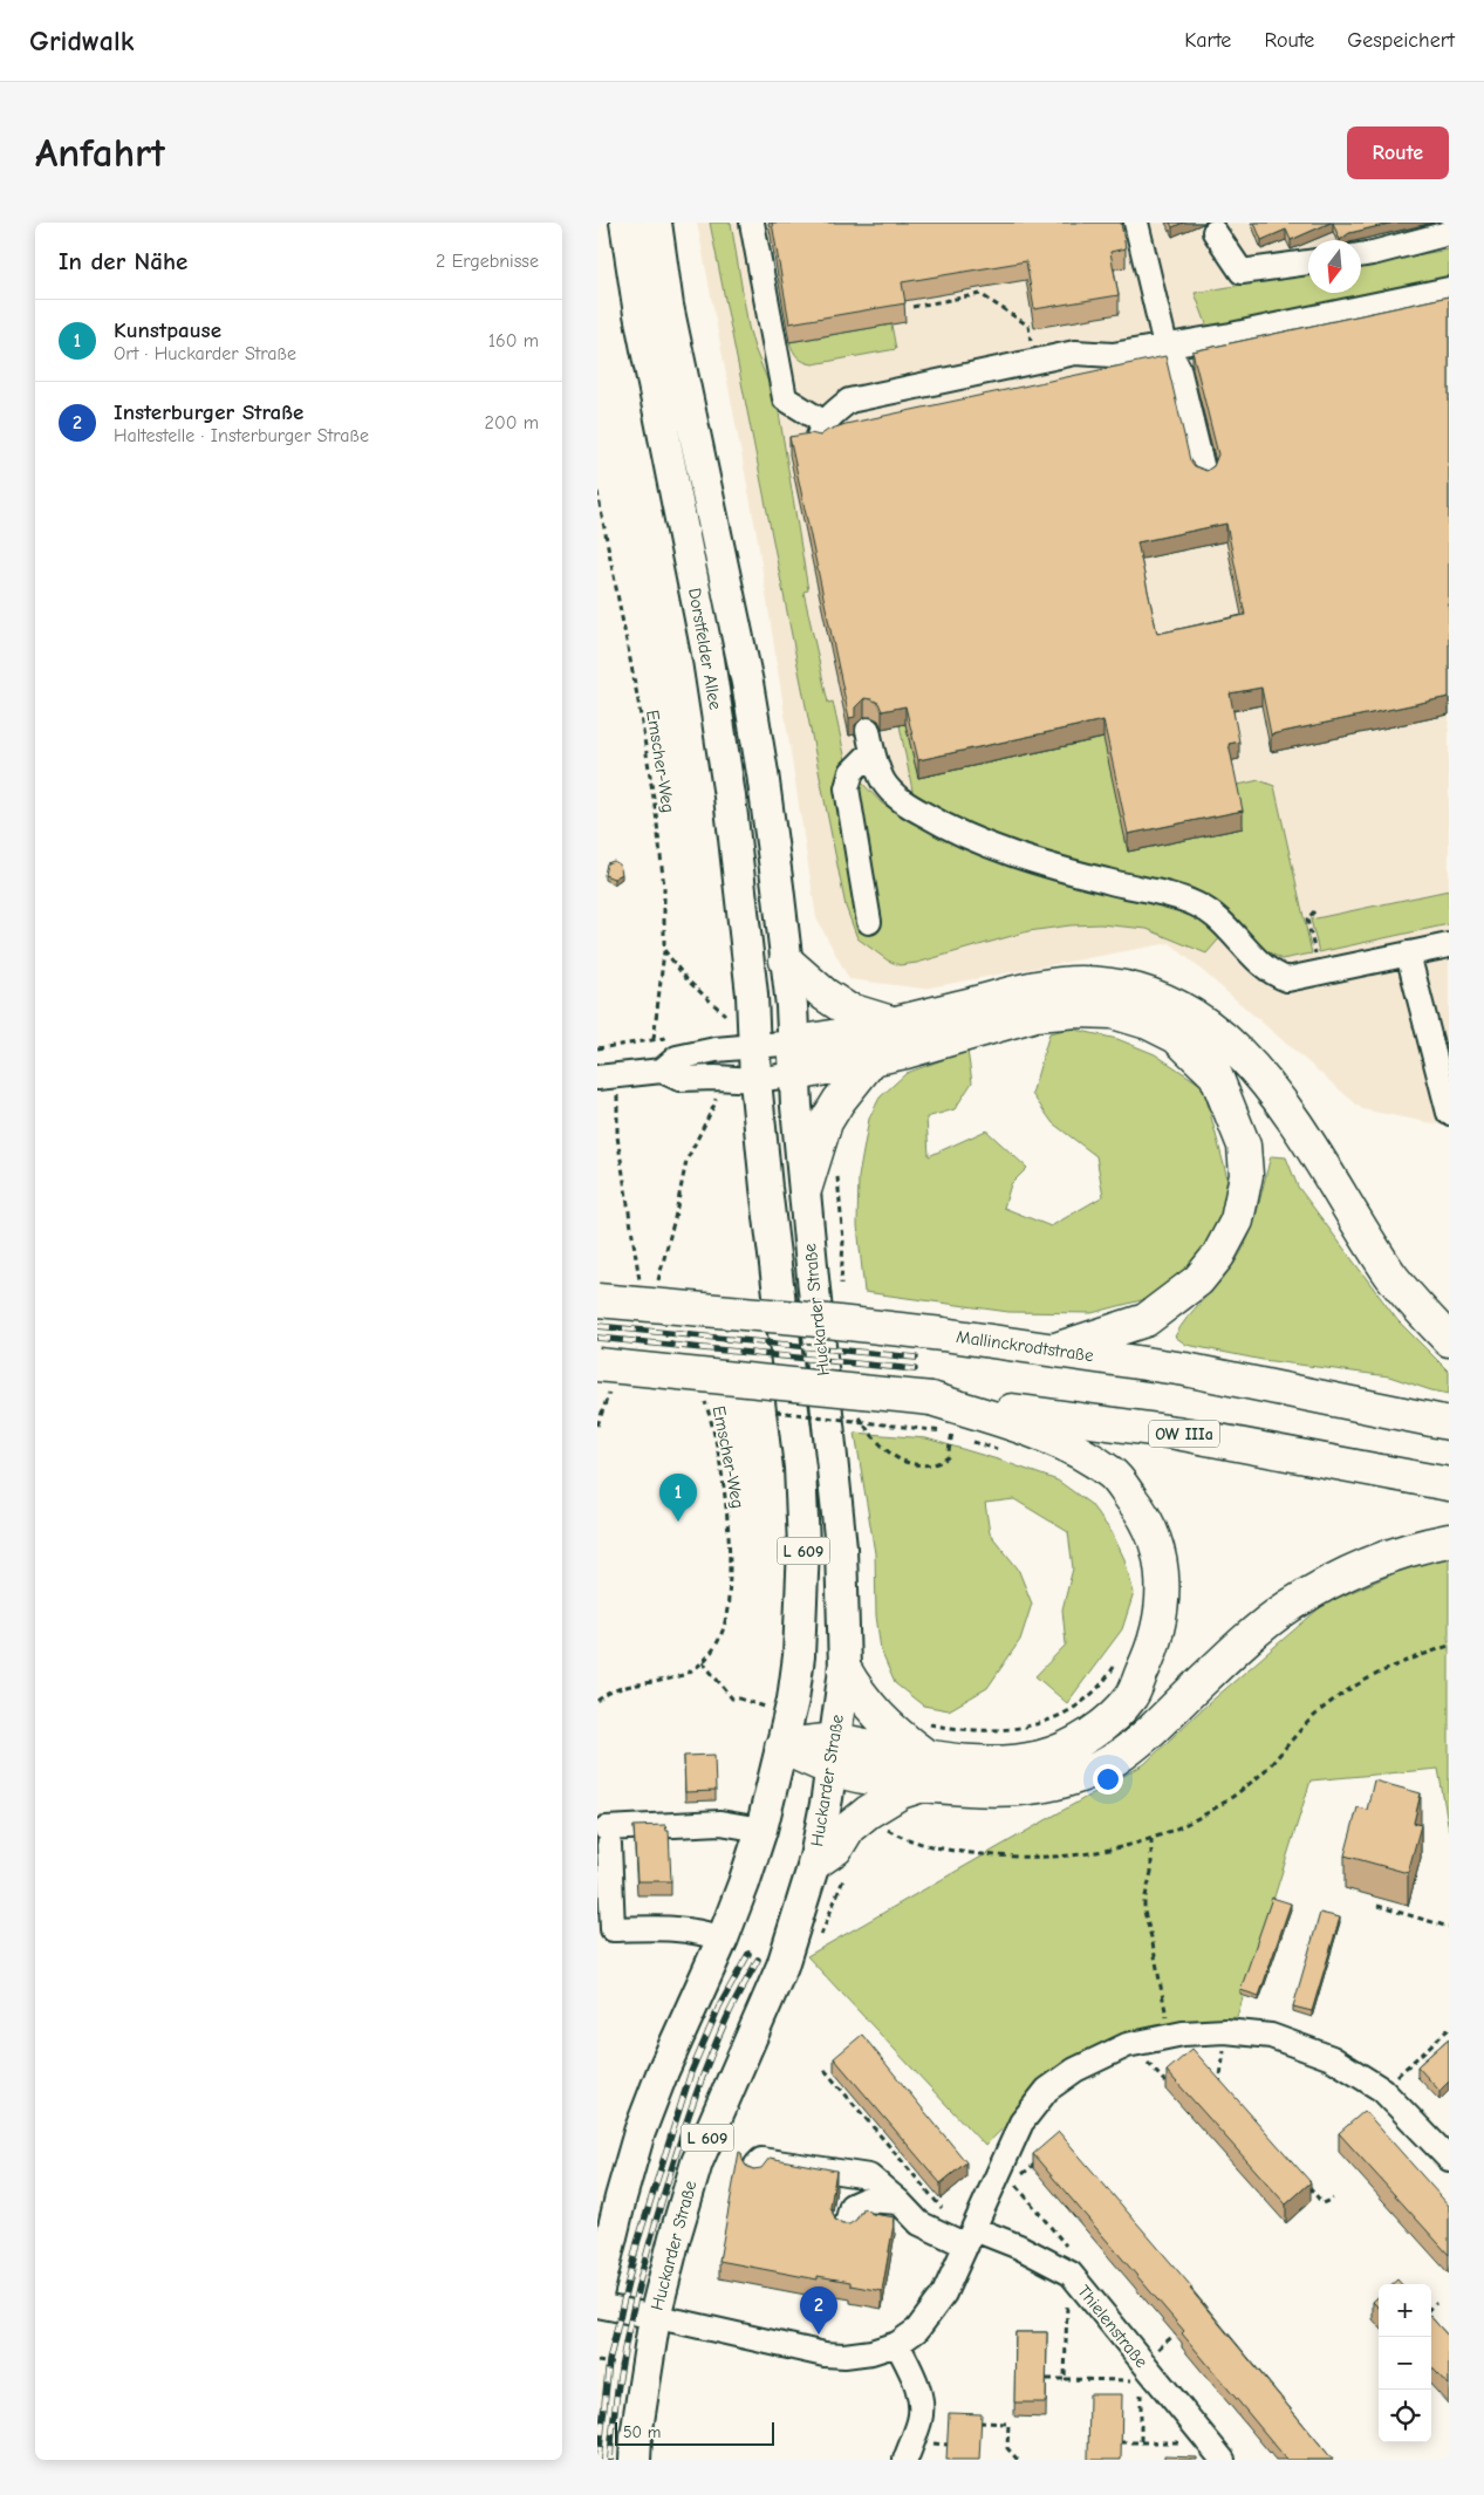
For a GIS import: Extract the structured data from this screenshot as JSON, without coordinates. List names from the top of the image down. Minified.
{"streets":{"highway":["Mallinckrodtstraße","OW IIIa"],"main road":["Dorstfelder Allee","Huckarder Straße","L 609"],"street":["Thielenstraße"],"path":["Emscher-Weg"]},"crossings":[["Dorstfelder Allee","Huckarder Straße"]],"scale_bar":"50 m","north":"bottom","page":{"header":"Gridwalk","nav":["Karte","Route","Gespeichert"],"buttons":"Route","title":"Anfahrt","heading":["In der Nähe","2 Ergebnisse"],"list":[{"mark":"1","name":"Kunstpause","note":"Ort · Huckarder Straße","value":"160 m"},{"mark":"2","name":"Insterburger Straße","note":"Haltestelle · Insterburger Straße","value":"200 m"}],"pins":["1","2"],"map_buttons":["+","−"],"scale":"50 m"}}
